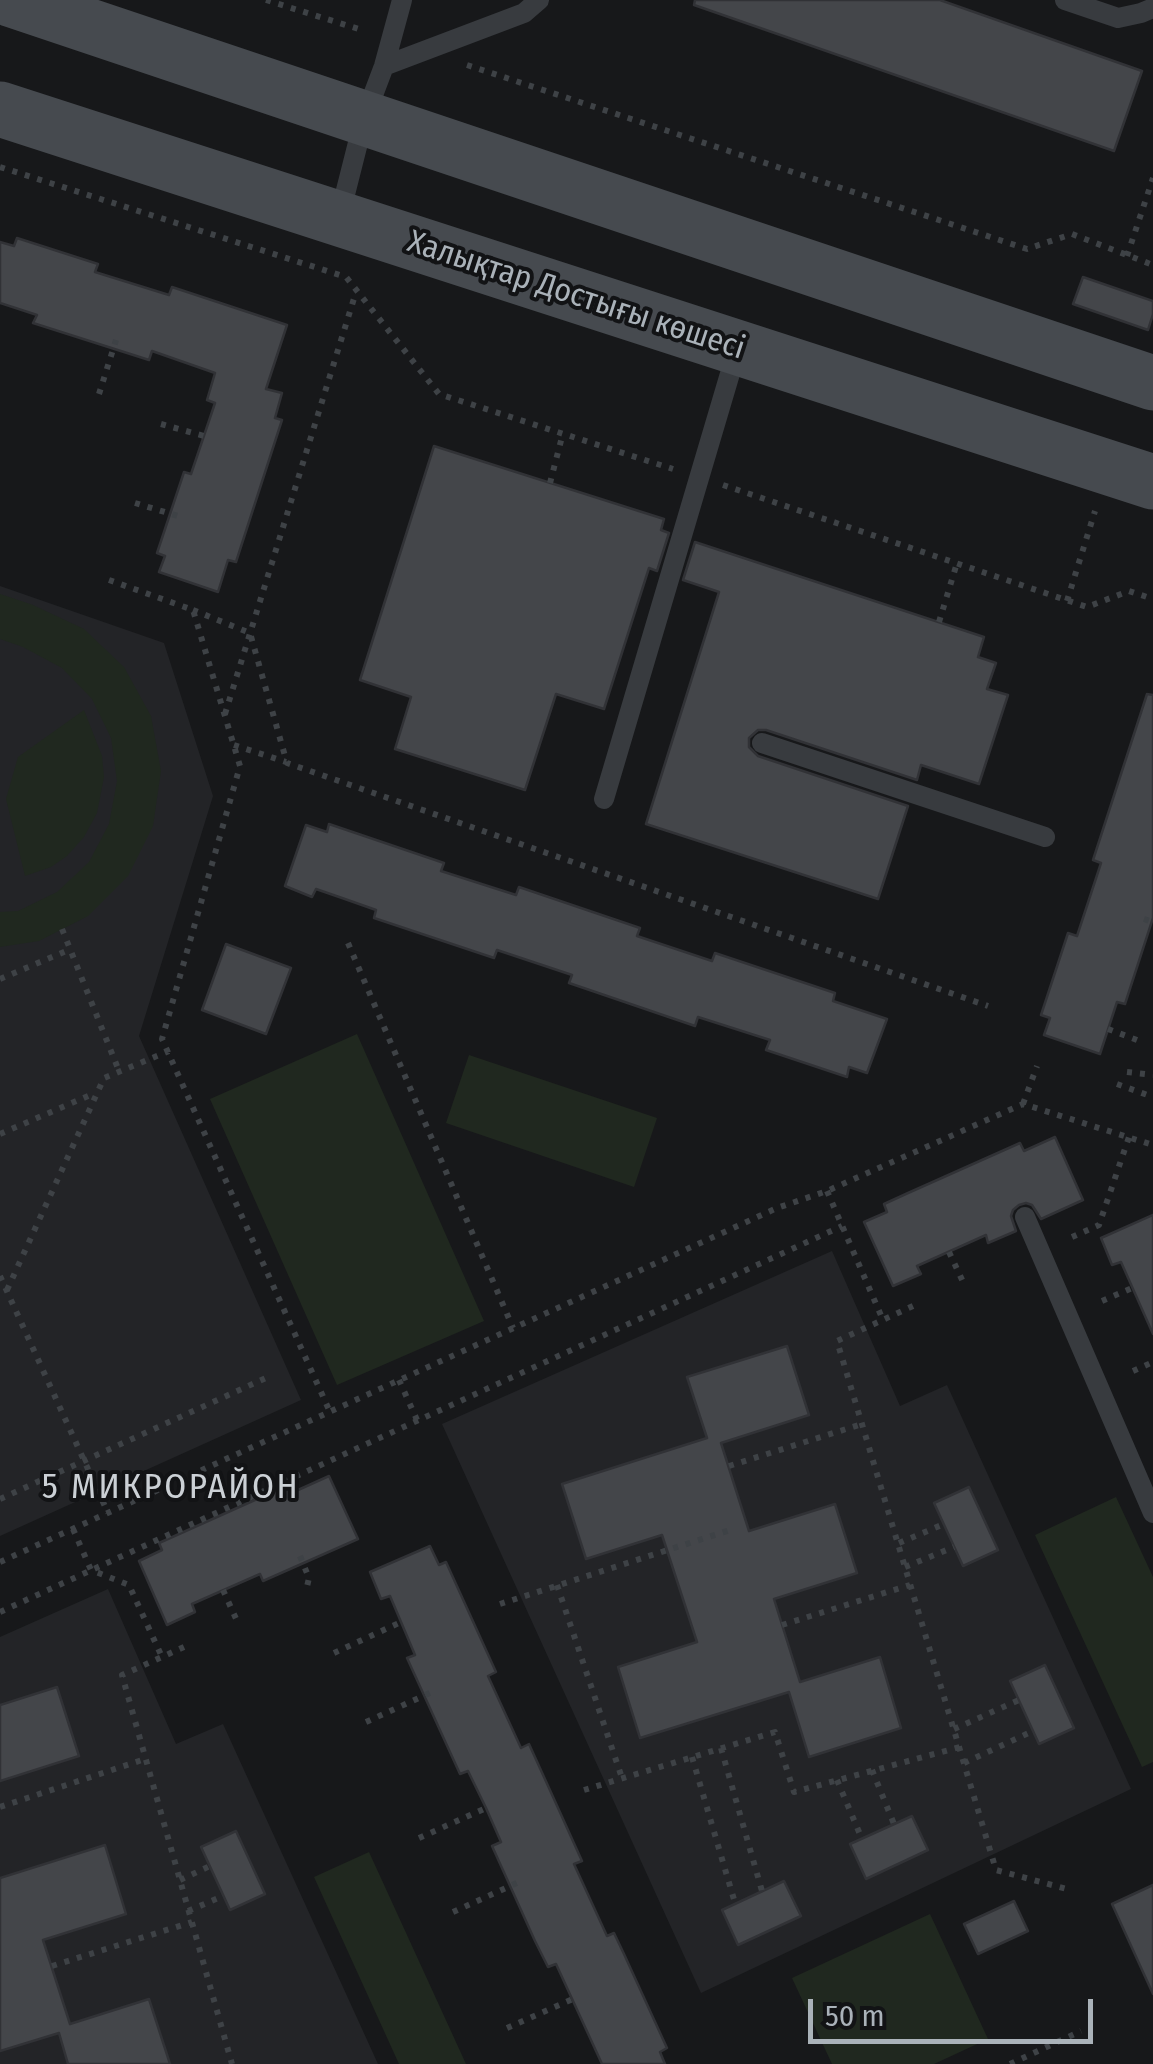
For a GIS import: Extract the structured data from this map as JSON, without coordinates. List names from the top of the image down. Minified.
{"streets":{"main road":["Халықтар Достығы көшесі"]},"districts":["5 МИКРОРАЙОН"],"scale_bar":"50 m"}
